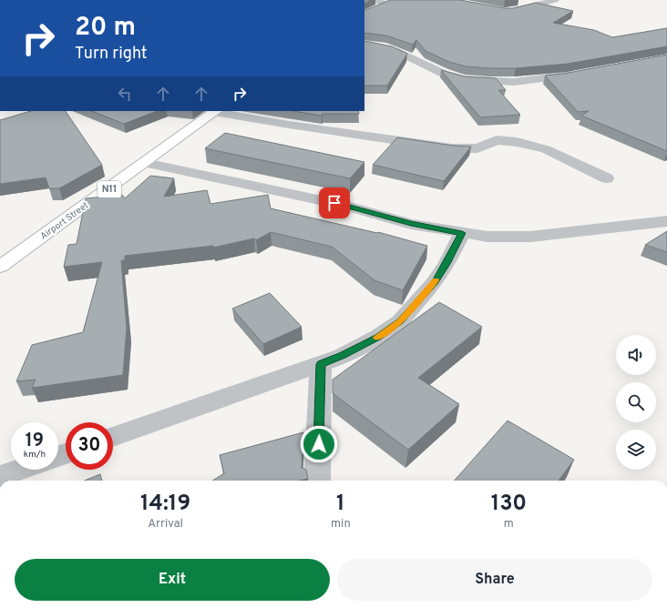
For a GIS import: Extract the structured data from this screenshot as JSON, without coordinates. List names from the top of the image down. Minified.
{"streets":{"highway":["N11","Airport Street"]},"page":{"turn":["20 m","Turn right"],"speed":"19 km/h","limit":"30","eta":["14:19","Arrival","1","min","130","m"],"buttons":["Exit","Share"]}}
